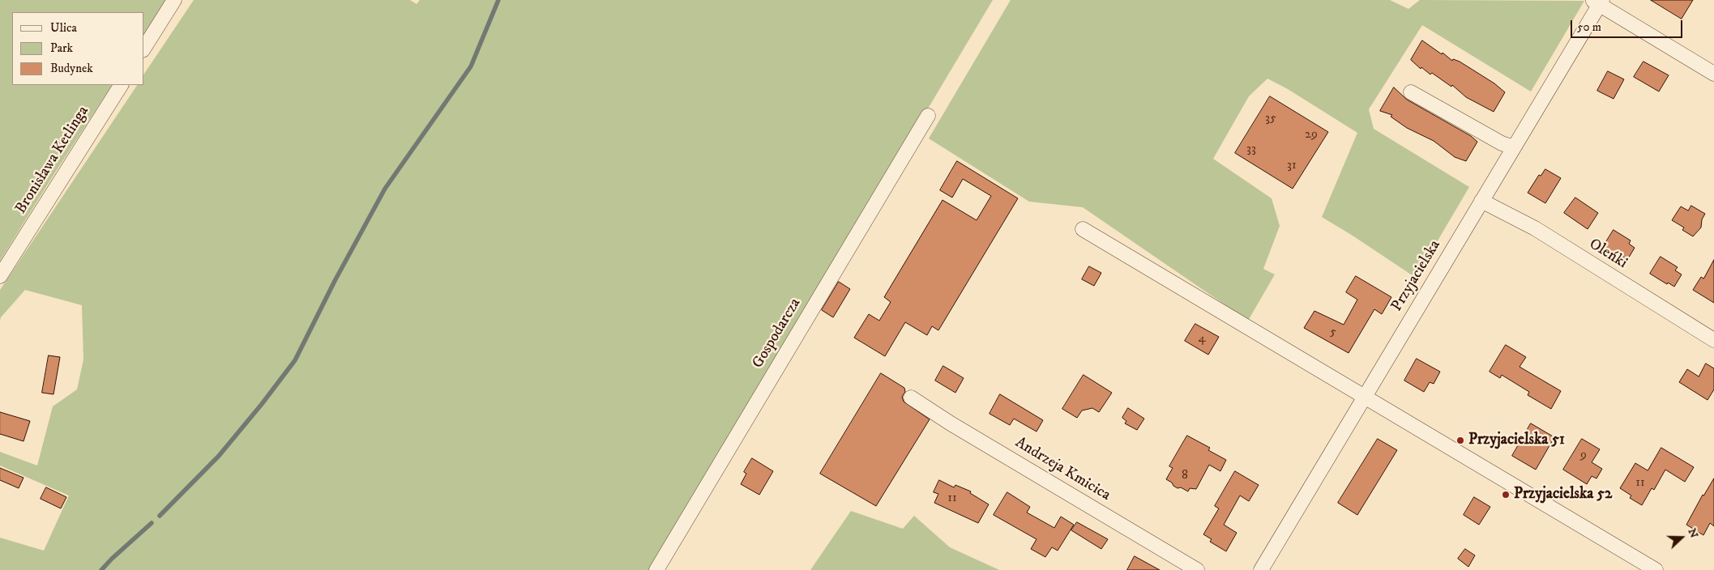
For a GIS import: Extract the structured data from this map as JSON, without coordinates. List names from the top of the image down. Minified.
{"streets":{"street":["Bronisława Ketlinga","Oleńki","Przyjacielska","Gospodarcza","Andrzeja Kmicica"]},"crossings":[["Oleńki","Przyjacielska"]],"places":["Przyjacielska 51","Przyjacielska 52"],"house_numbers":["35","29","33","31","5","4","9","8","11","11"],"legend":["Ulica","Park","Budynek"],"scale_bar":"50 m","north":"right"}
